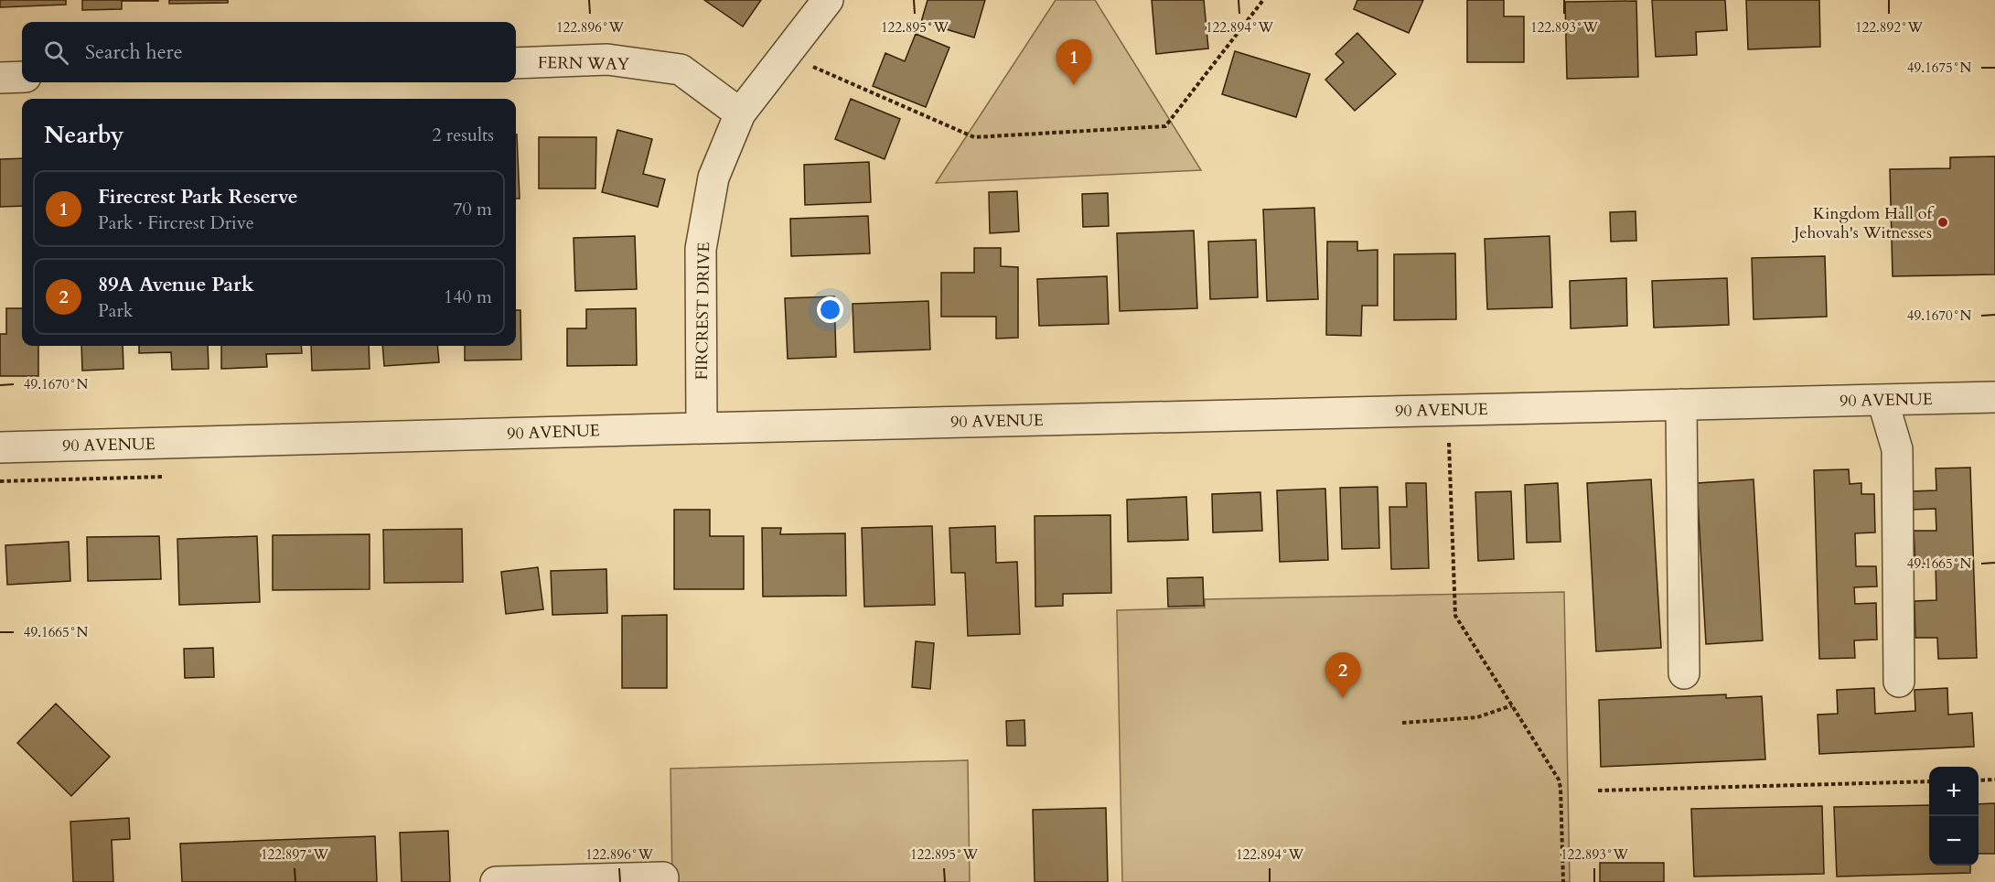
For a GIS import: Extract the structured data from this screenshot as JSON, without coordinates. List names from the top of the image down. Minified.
{"streets":{"street":["FERN WAY","FIRCREST DRIVE","90 AVENUE"]},"crossings":[["FERN WAY","FIRCREST DRIVE"],["FIRCREST DRIVE","90 AVENUE"]],"places":["Kingdom Hall of Jehovah's Witnesses"],"page":{"search":"Search here","pins":["1","2"],"heading":["Nearby","2 results"],"list":[{"mark":"1","name":"Firecrest Park Reserve","note":"Park · Fircrest Drive","value":"70 m"},{"mark":"2","name":"89A Avenue Park","note":"Park","value":"140 m"}],"map_buttons":["+","−"]},"coordinates":["122.896°W","122.895°W","122.894°W","122.893°W","122.892°W","49.1675°N","49.1670°N","49.1665°N","122.897°W"]}
